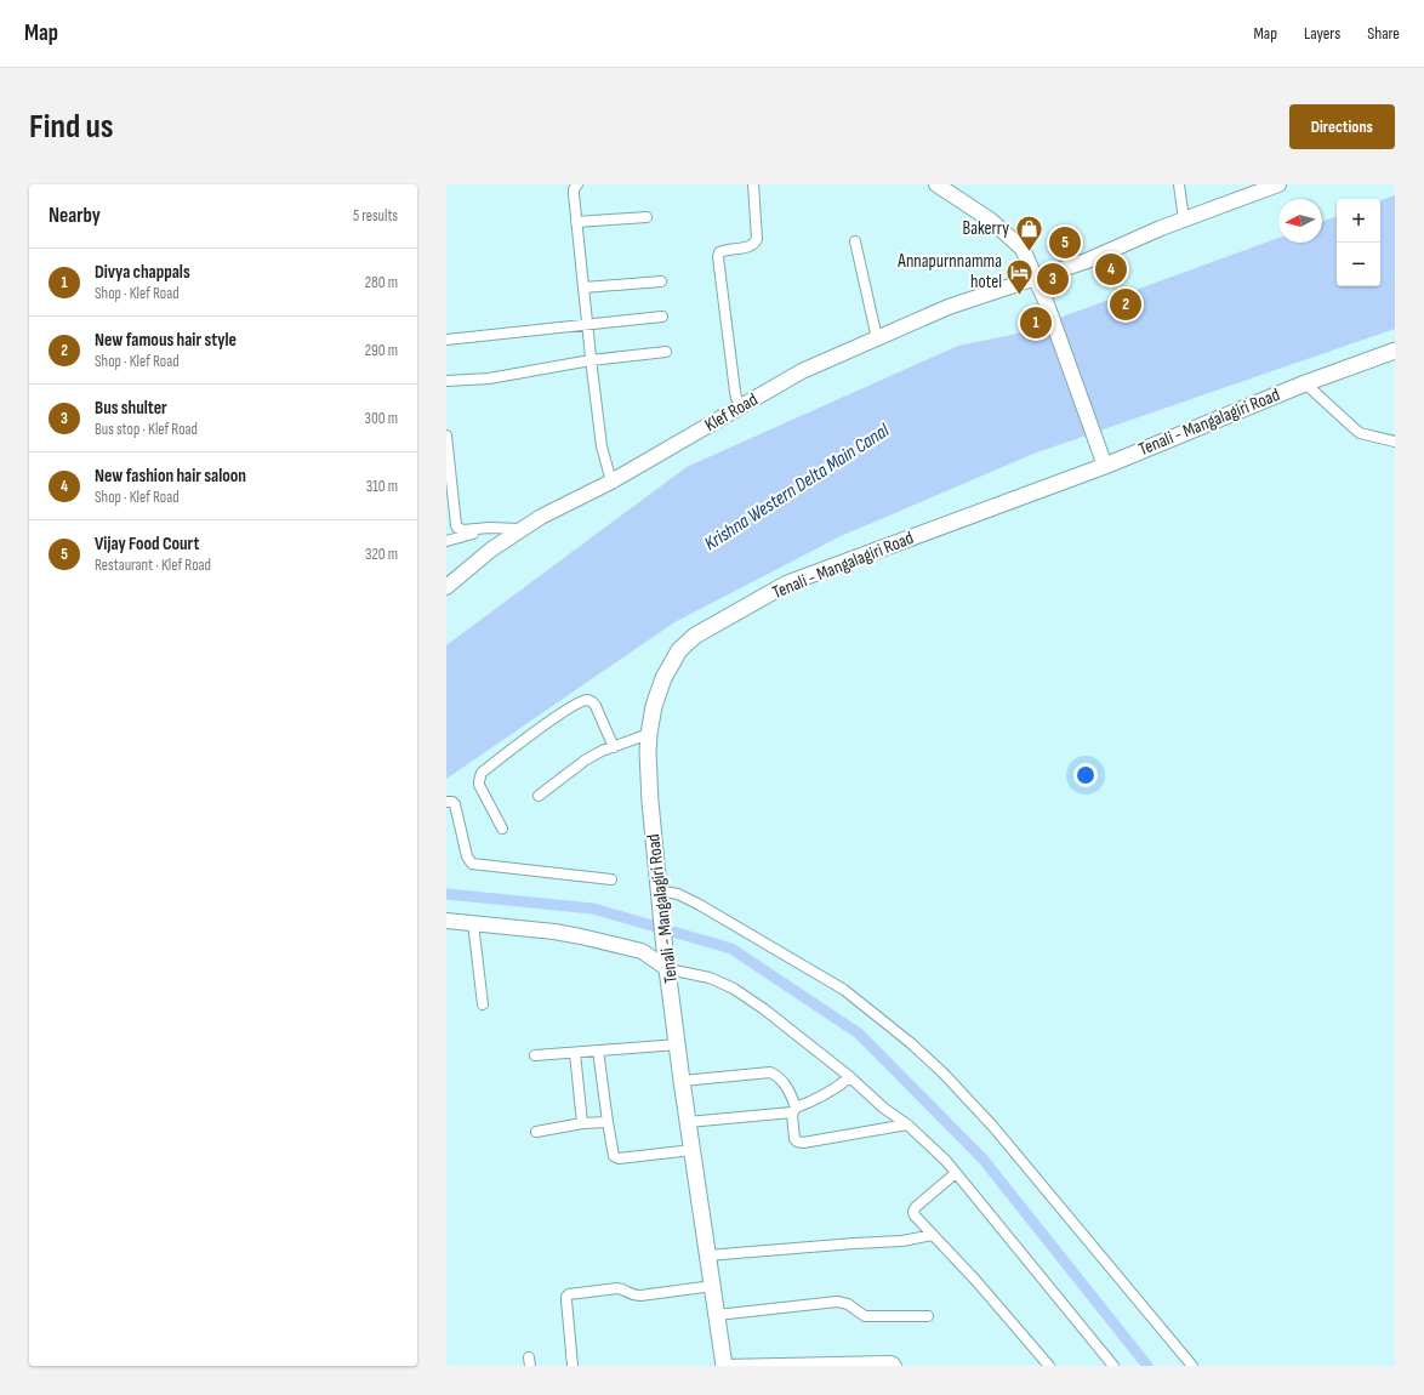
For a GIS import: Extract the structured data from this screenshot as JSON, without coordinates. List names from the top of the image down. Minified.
{"streets":{"main road":["Klef Road","Tenali - Mangalagiri Road"]},"water":["Krishna Western Delta Main Canal"],"places":{"shop":["Bakerry"],"hotel":["Annapurnnamma hotel"]},"north":"left","page":{"header":"Map","nav":["Map","Layers","Share"],"buttons":"Directions","title":"Find us","heading":["Nearby","5 results"],"map_buttons":["+","−"],"pins":["5","4","3","2","1"],"list":[{"mark":"1","name":"Divya chappals","note":"Shop · Klef Road","value":"280 m"},{"mark":"2","name":"New famous hair style","note":"Shop · Klef Road","value":"290 m"},{"mark":"3","name":"Bus shulter","note":"Bus stop · Klef Road","value":"300 m"},{"mark":"4","name":"New fashion hair saloon","note":"Shop · Klef Road","value":"310 m"},{"mark":"5","name":"Vijay Food Court","note":"Restaurant · Klef Road","value":"320 m"}]}}
